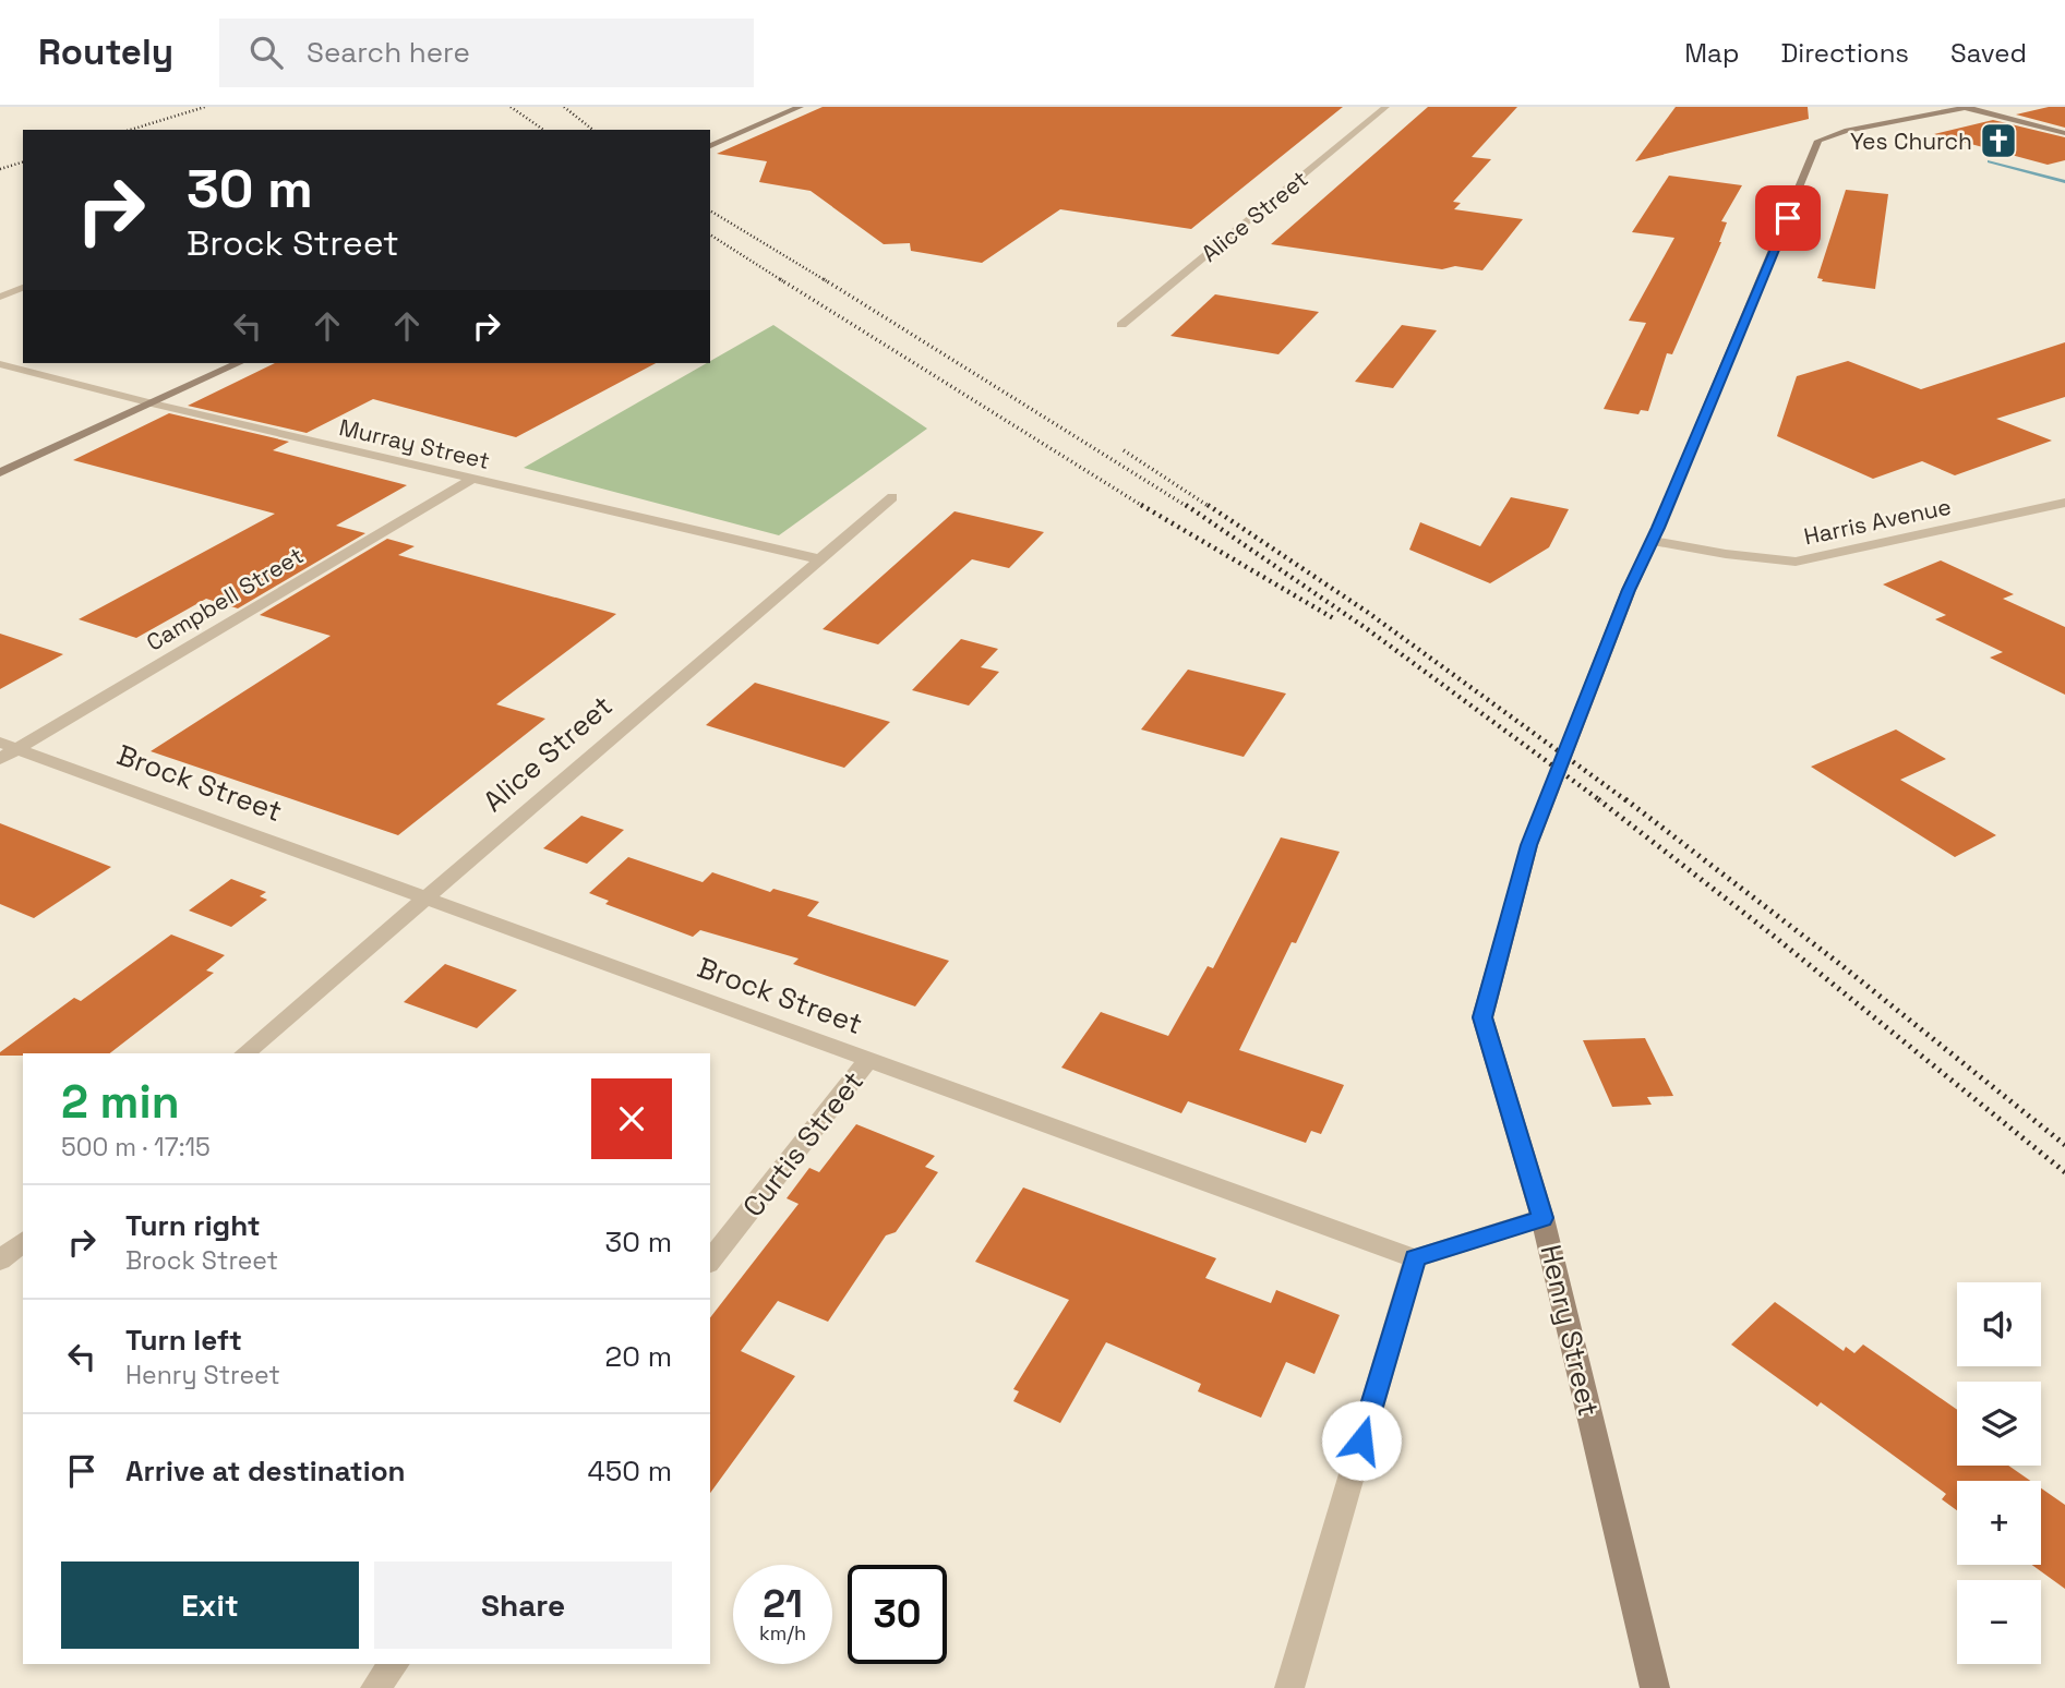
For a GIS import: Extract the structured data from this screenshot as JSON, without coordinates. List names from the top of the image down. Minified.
{"streets":{"main road":["Henry Street"],"street":["Alice Street","Murray Street","Harris Avenue","Campbell Street","Brock Street","Curtis Street"]},"crossings":[["Alice Street","Murray Street"],["Alice Street","Brock Street"],["Murray Street","Campbell Street"],["Harris Avenue","Henry Street"],["Campbell Street","Brock Street"],["Brock Street","Curtis Street"]],"places":{"church":["Yes Church"]},"page":{"header":"Routely","search":"Search here","nav":["Map","Directions","Saved"],"turn":["30 m","Brock Street"],"heading":["2 min","500 m · 17:15"],"list":[{"name":"Turn right","note":"Brock Street","value":"30 m"},{"name":"Turn left","note":"Henry Street","value":"20 m"},{"name":"Arrive at destination","value":"450 m"}],"map_buttons":["+","−"],"buttons":["Exit","Share"],"speed":"21 km/h","limit":"30"}}
